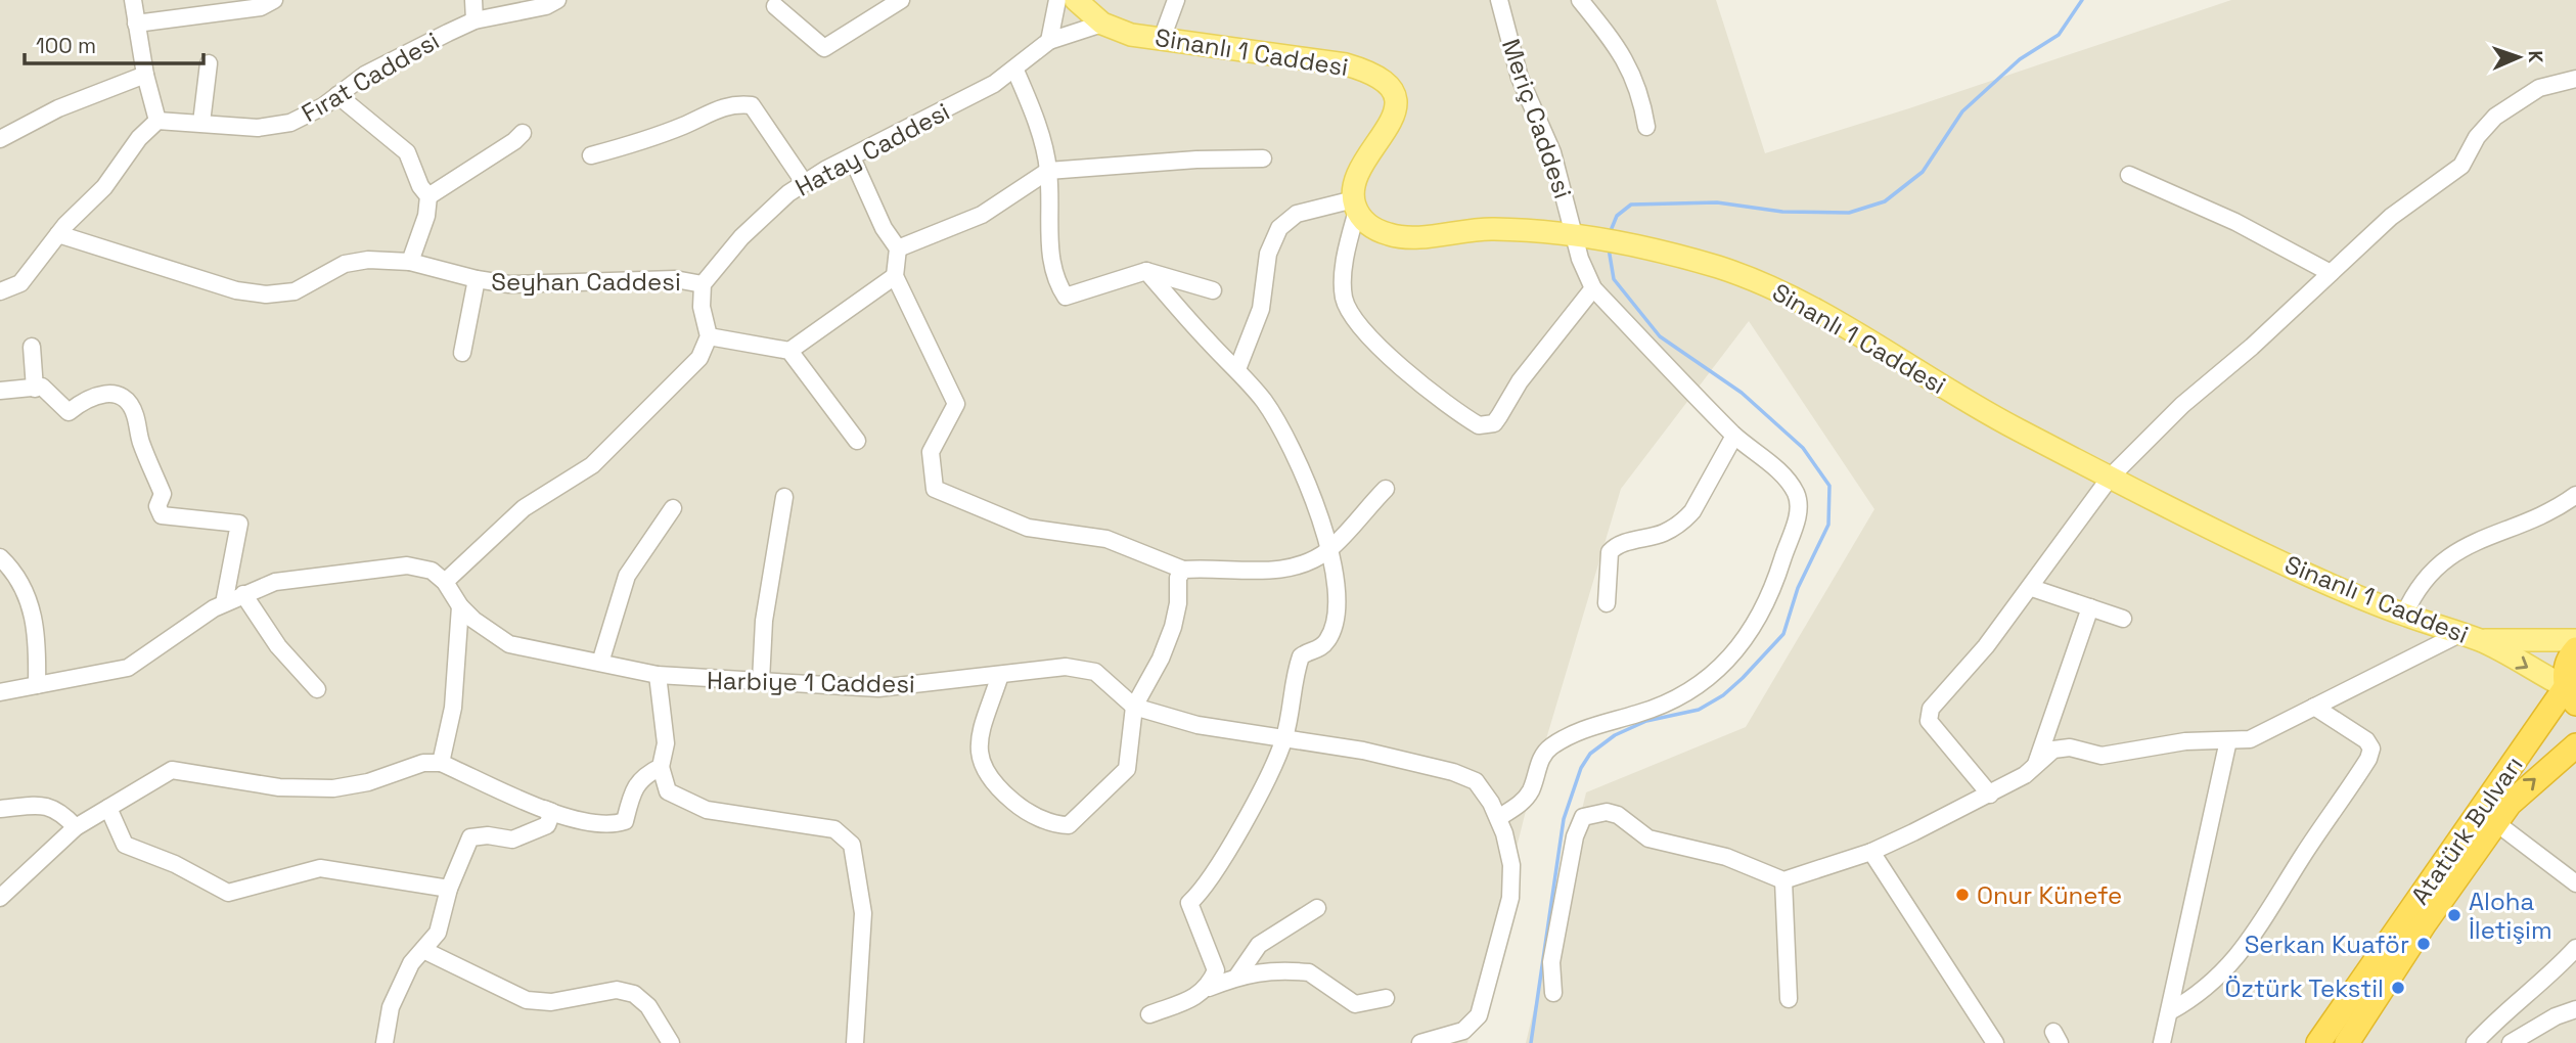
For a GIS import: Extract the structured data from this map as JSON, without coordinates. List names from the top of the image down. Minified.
{"streets":{"highway":["Atatürk Bulvarı"],"main road":["Sinanlı 1 Caddesi"],"street":["Fırat Caddesi","Meriç Caddesi","Hatay Caddesi","Seyhan Caddesi","Harbiye 1 Caddesi"]},"crossings":[["Sinanlı 1 Caddesi","Meriç Caddesi"],["Sinanlı 1 Caddesi","Hatay Caddesi"],["Sinanlı 1 Caddesi","Atatürk Bulvarı"],["Hatay Caddesi","Seyhan Caddesi"]],"places":["Onur Künefe","Aloha İletişim","Serkan Kuaför","Öztürk Tekstil"],"scale_bar":"100 m","north":"right"}
